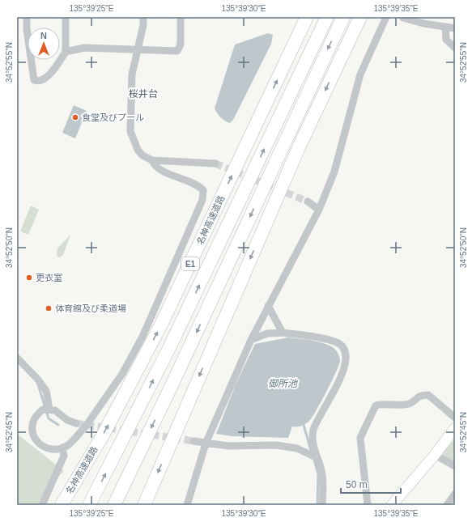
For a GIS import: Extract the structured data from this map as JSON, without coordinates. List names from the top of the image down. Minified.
{"streets":{"highway":["名神高速道路","E1"]},"districts":["桜井台"],"water":["御所池"],"places":["食堂及びプール","更衣室","体育館及び柔道場"],"scale_bar":"50 m","north":"top","coordinates":["135°39'25\"E","135°39'30\"E","135°39'35\"E","34°52'55\"N","34°52'50\"N","34°52'45\"N"]}
